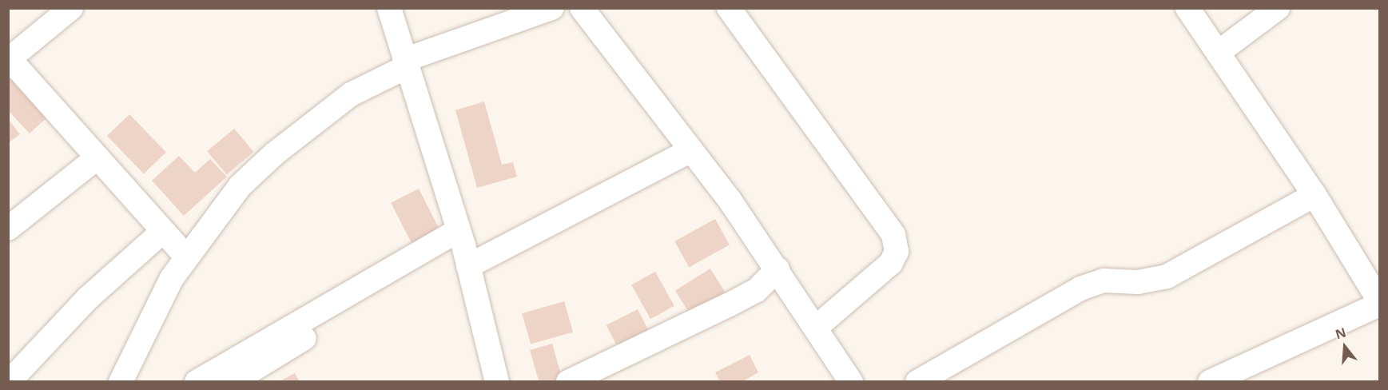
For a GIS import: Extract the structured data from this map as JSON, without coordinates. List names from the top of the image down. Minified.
{"north":"top"}
